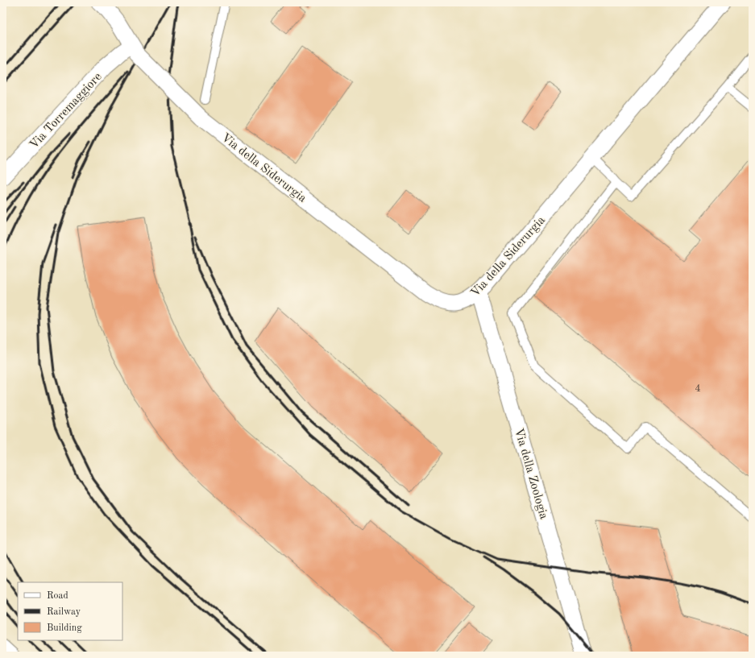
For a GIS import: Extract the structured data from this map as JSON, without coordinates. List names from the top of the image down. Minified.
{"streets":{"street":["Via Torremaggiore","Via della Siderurgia","Via della Zoologia"]},"crossings":[["Via Torremaggiore","Via della Siderurgia"],["Via della Siderurgia","Via della Zoologia"]],"house_numbers":["4"],"legend":["Road","Railway","Building"]}
